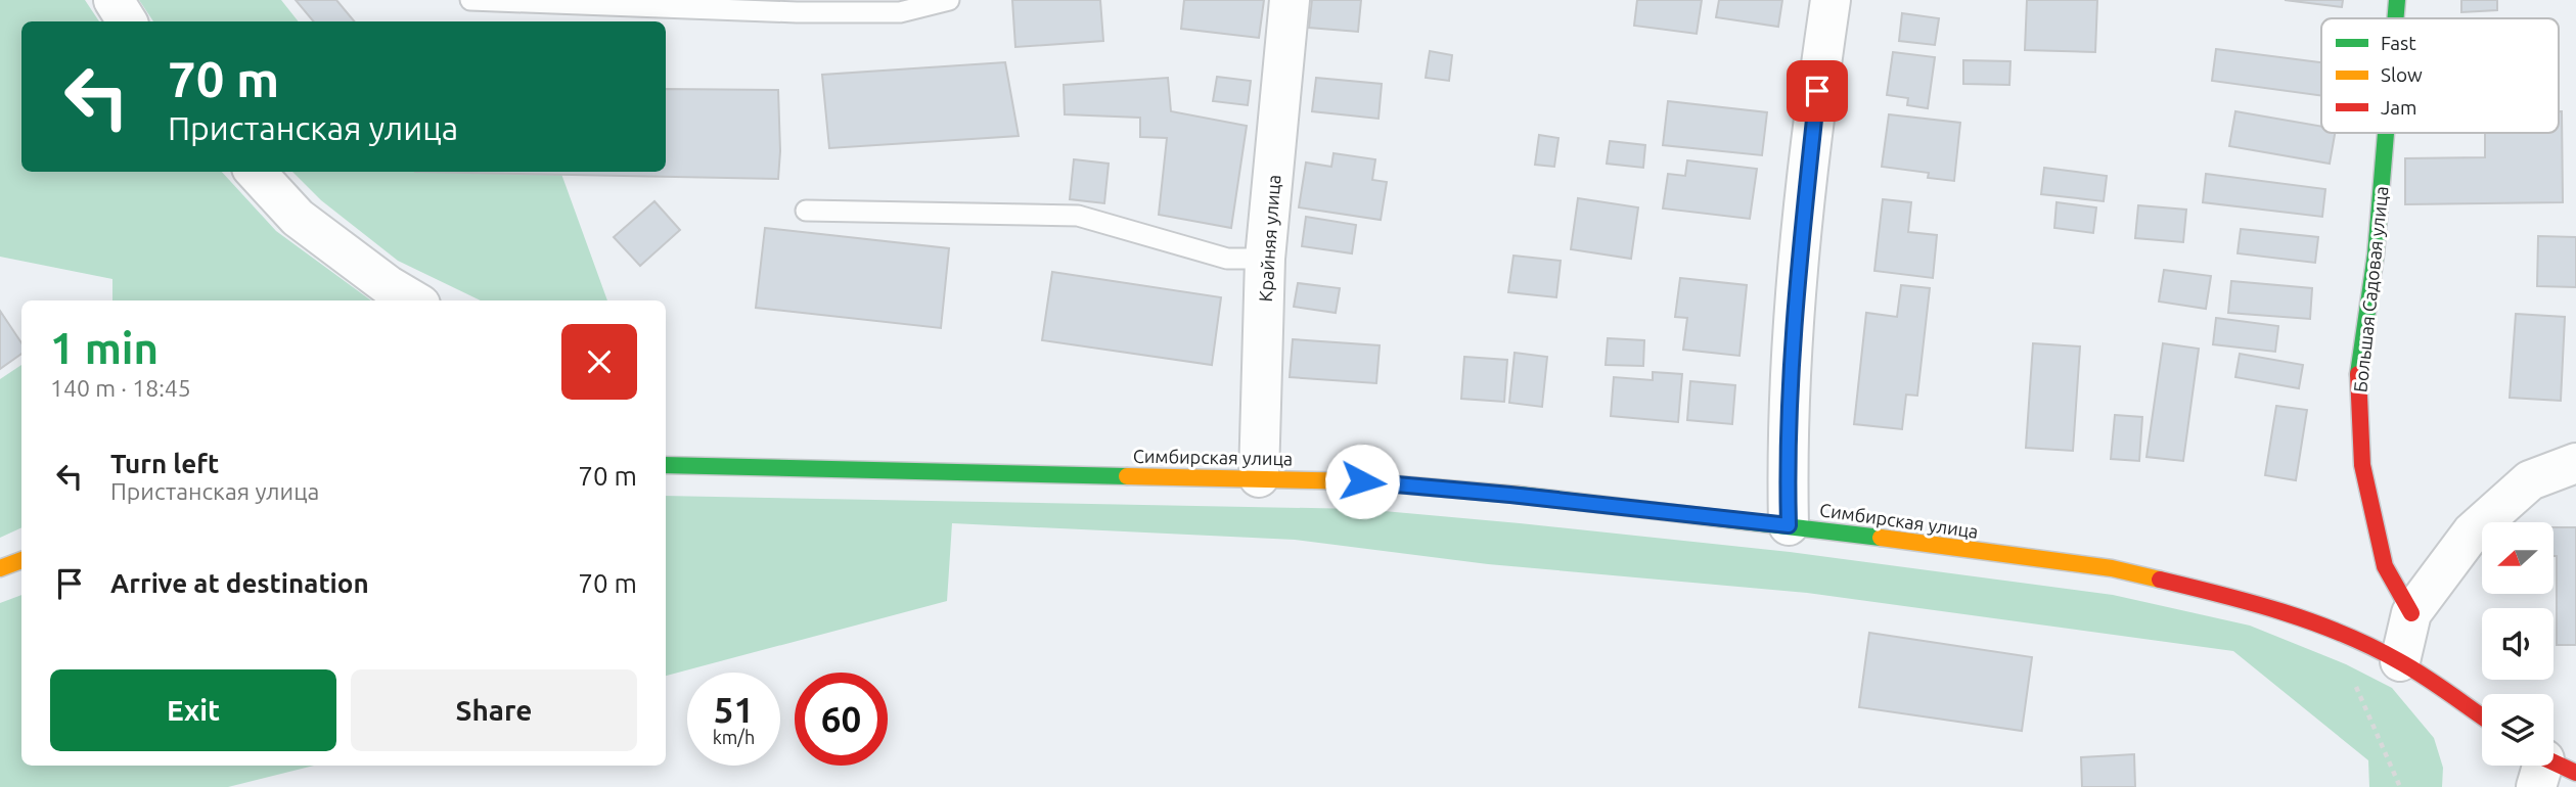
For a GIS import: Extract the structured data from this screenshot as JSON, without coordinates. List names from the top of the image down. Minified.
{"streets":{"main road":["Большая Садовая улица","Симбирская улица"],"street":["Крайняя улица"]},"crossings":[["Крайняя улица","Симбирская улица"]],"legend":["Fast","Slow","Jam"],"north":"left","page":{"turn":["70 m","Пристанская улица"],"heading":["1 min","140 m · 18:45"],"list":[{"name":"Turn left","note":"Пристанская улица","value":"70 m"},{"name":"Arrive at destination","value":"70 m"}],"buttons":["Exit","Share"],"speed":"51 km/h","limit":"60"}}
